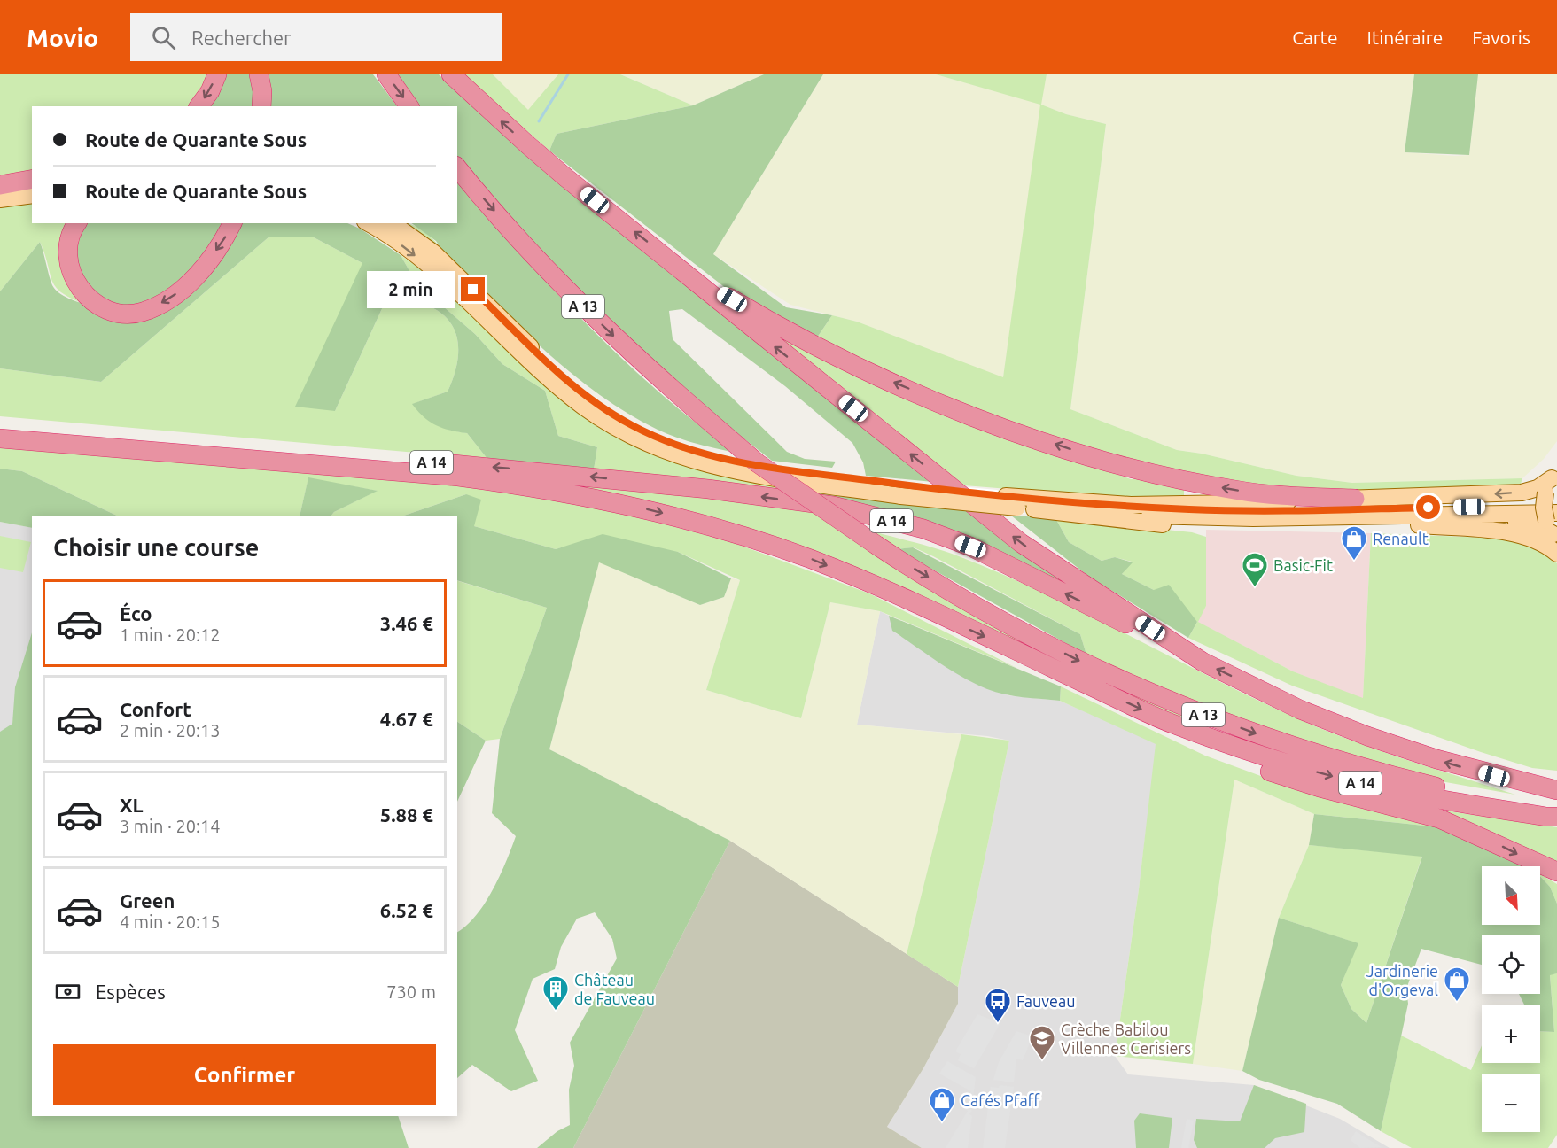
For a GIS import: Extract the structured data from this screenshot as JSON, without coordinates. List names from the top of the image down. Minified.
{"streets":{"highway":["A 13","A 14"]},"places":{"shop":["Renault","Jardinerie d'Orgeval","Cafés Pfaff"],"sports":["Basic-Fit"],"building":["Château de Fauveau"],"bus stop":["Fauveau"],"school or university":["Crèche Babilou Villennes Cerisiers"]},"north":"bottom right","page":{"header":"Movio","search":"Rechercher","nav":["Carte","Itinéraire","Favoris"],"banner":["Route de Quarante Sous","Route de Quarante Sous"],"bubble":"2 min","heading":"Choisir une course","list":[{"name":"Éco","note":"1 min · 20:12","value":"3.46 €"},{"name":"Confort","note":"2 min · 20:13","value":"4.67 €"},{"name":"XL","note":"3 min · 20:14","value":"5.88 €"},{"name":"Green","note":"4 min · 20:15","value":"6.52 €"}],"map_buttons":["+","−"],"pay":["Espèces","730 m"],"buttons":"Confirmer"}}
